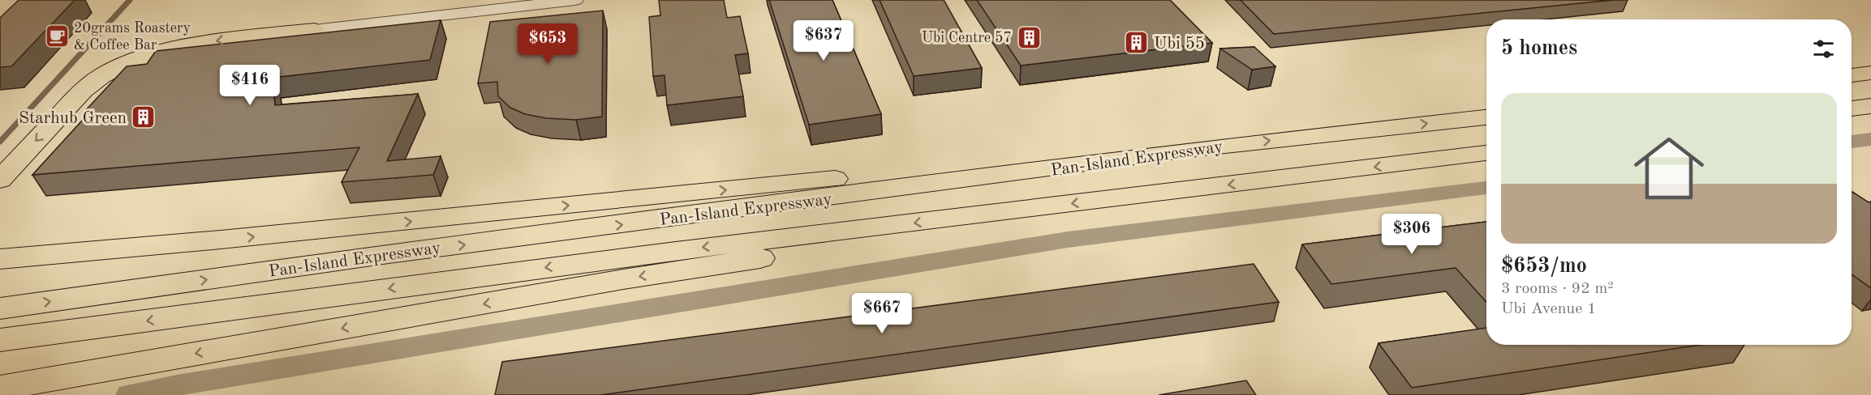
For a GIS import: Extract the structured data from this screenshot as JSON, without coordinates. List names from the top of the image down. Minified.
{"streets":{"highway":["Pan-Island Expressway"]},"places":{"cafe":["20grams Roastery & Coffee Bar"],"building":["Ubi Centre 57","Ubi 55","Starhub Green"]},"page":{"heading":"5 homes","price":["$637","$653","$416","$306","$667"],"list":[{"name":"$653/mo","note":"3 rooms · 92 m² · Ubi Avenue 1"}]}}
